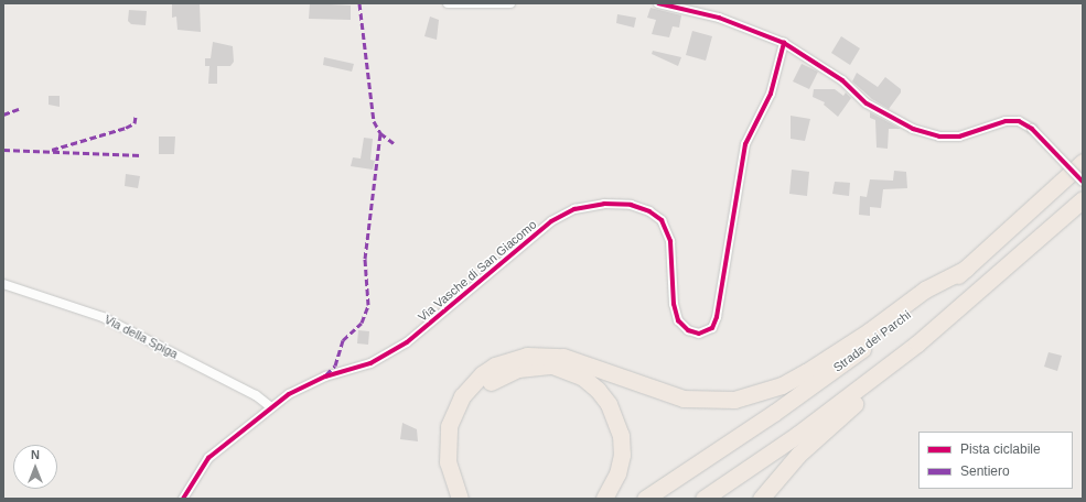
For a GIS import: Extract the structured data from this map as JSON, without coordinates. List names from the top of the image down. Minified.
{"streets":{"highway":["Strada dei Parchi"],"street":["Via Vasche di San Giacomo","Via della Spiga"]},"crossings":[["Via Vasche di San Giacomo","Via della Spiga"]],"legend":["Pista ciclabile","Sentiero"],"north":"top"}
